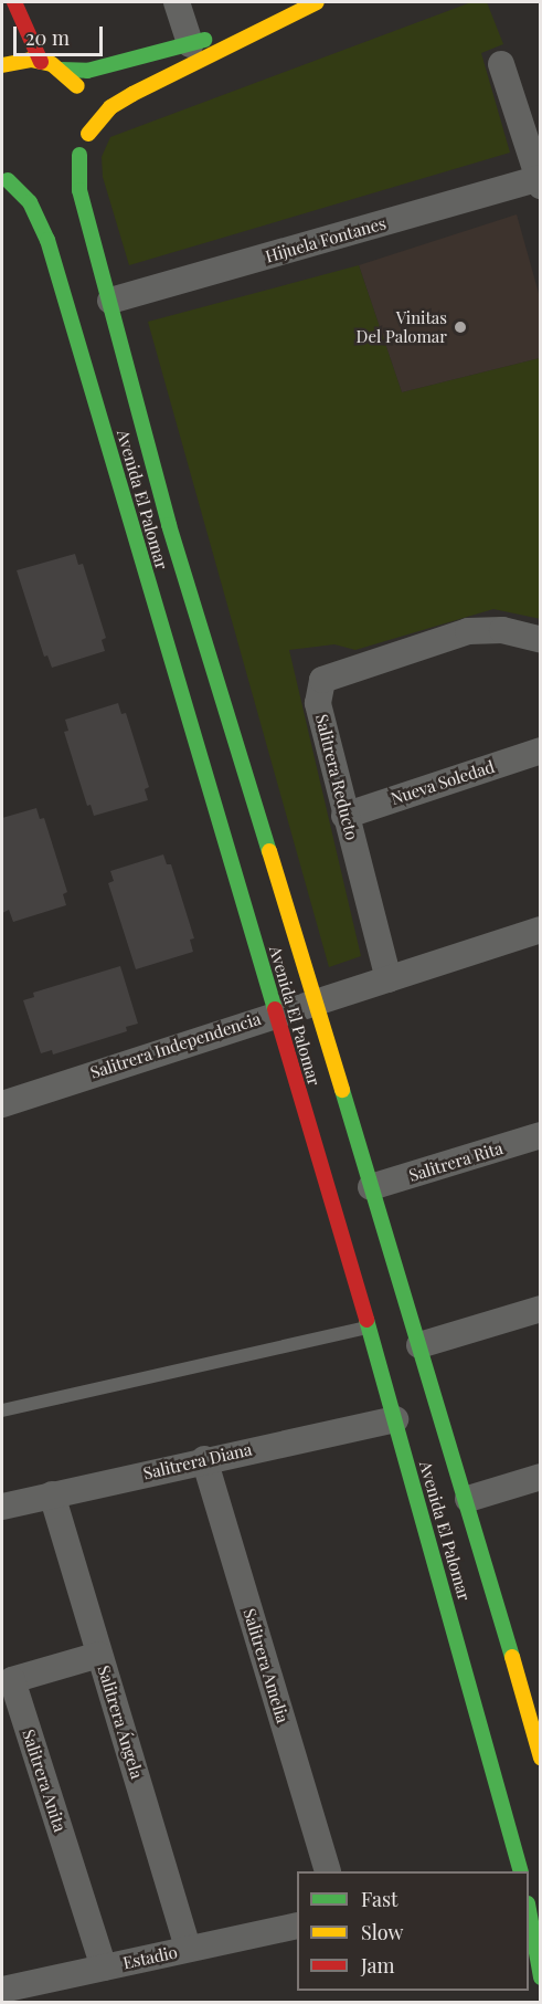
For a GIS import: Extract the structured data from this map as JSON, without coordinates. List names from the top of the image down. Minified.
{"streets":{"street":["Hijuela Fontanes","Avenida El Palomar","Salitrera Reducto","Nueva Soledad","Salitrera Independencia","Salitrera Rita","Salitrera Diana","Salitrera Amelia","Salitrera Ángela","Salitrera Anita","Estadio"]},"crossings":[["Hijuela Fontanes","Avenida El Palomar"],["Avenida El Palomar","Salitrera Independencia"],["Avenida El Palomar","Salitrera Rita"],["Avenida El Palomar","Salitrera Diana"],["Salitrera Reducto","Nueva Soledad"],["Salitrera Reducto","Salitrera Independencia"],["Salitrera Diana","Salitrera Amelia"],["Salitrera Diana","Salitrera Ángela"],["Salitrera Ángela","Salitrera Anita"],["Salitrera Ángela","Estadio"],["Salitrera Anita","Estadio"]],"places":["Vinitas Del Palomar"],"legend":["Fast","Slow","Jam"],"scale_bar":"20 m"}
